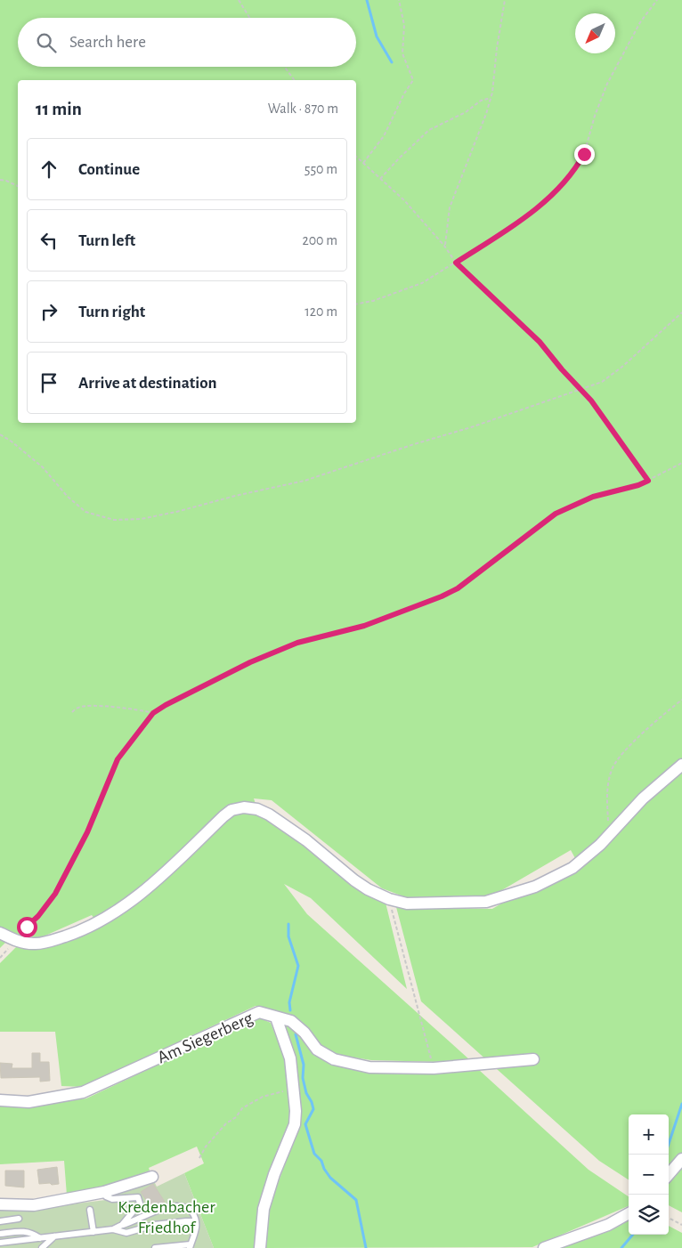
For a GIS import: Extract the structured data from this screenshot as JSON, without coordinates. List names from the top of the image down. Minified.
{"streets":{"street":["Am Siegerberg"]},"parks":["Kredenbacher Friedhof"],"north":"bottom left","page":{"search":"Search here","heading":["11 min","Walk · 870 m"],"list":[["Continue","550 m"],["Turn left","200 m"],["Turn right","120 m"],"Arrive at destination"],"map_buttons":["+","−"]}}
